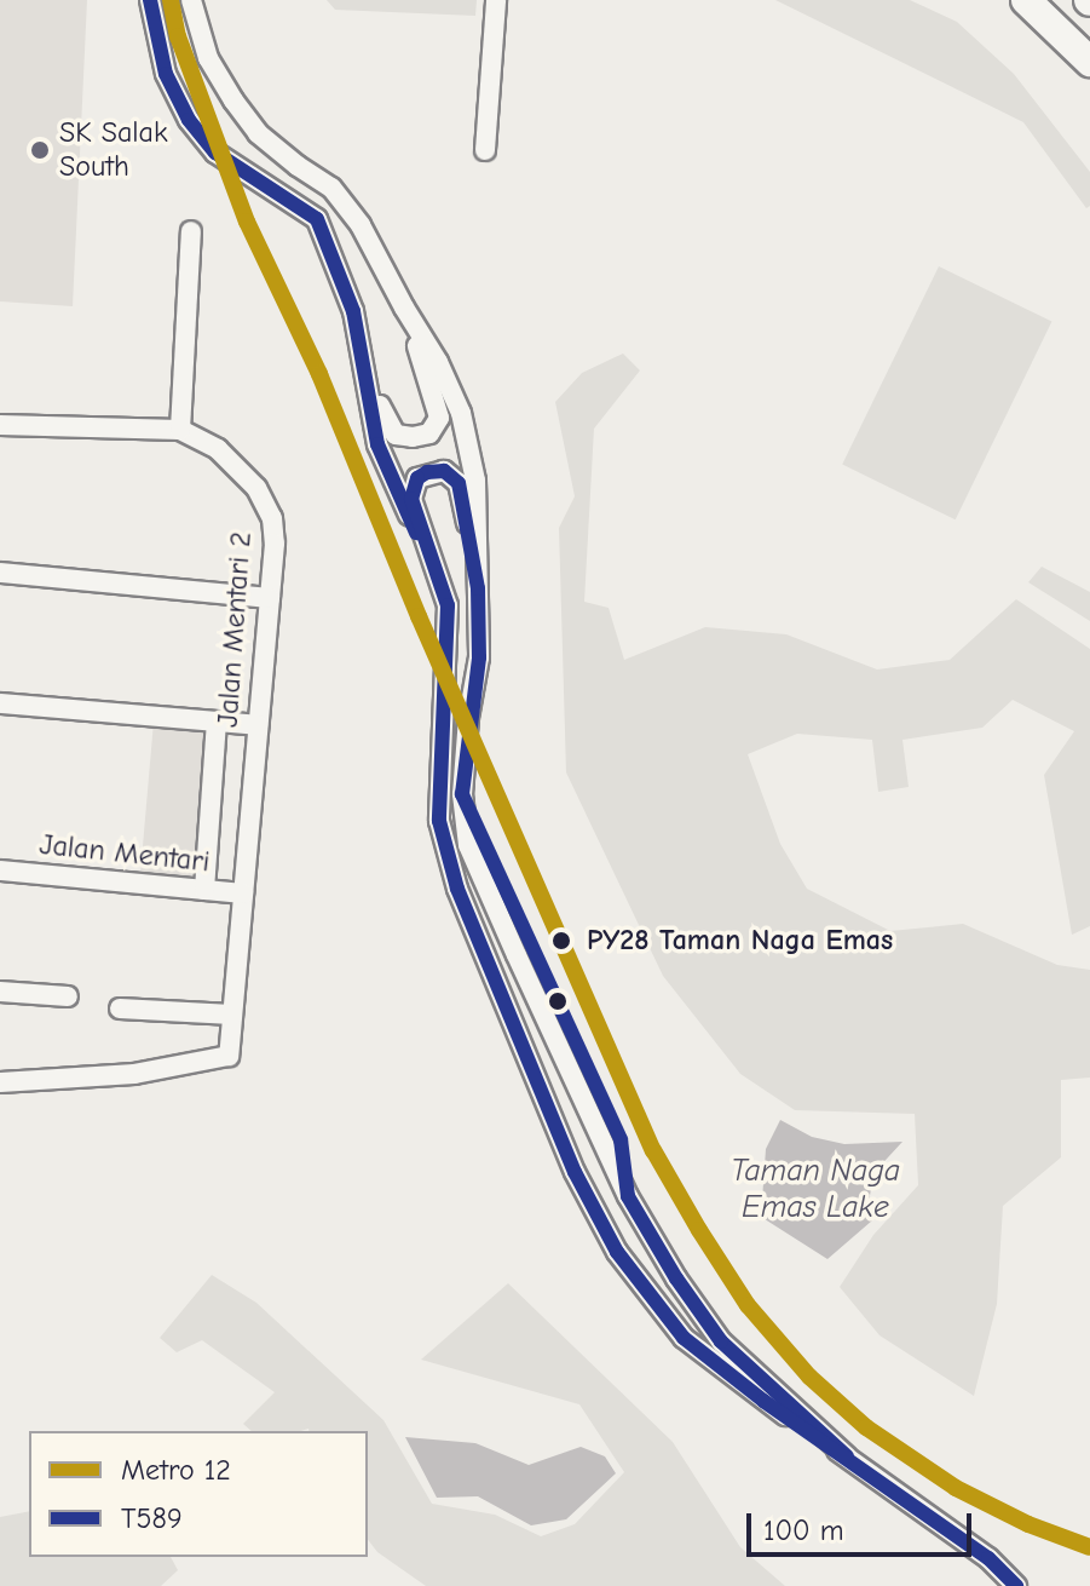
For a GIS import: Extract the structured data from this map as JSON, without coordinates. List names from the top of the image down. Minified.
{"streets":{"street":["Jalan Mentari 2","Jalan Mentari"]},"crossings":[["Jalan Mentari 2","Jalan Mentari"]],"water":["Taman Naga Emas Lake"],"places":["SK Salak South","PY28 Taman Naga Emas"],"lines":["metro line 12","transit line T589"],"legend":["Metro 12","T589"],"scale_bar":"100 m"}
